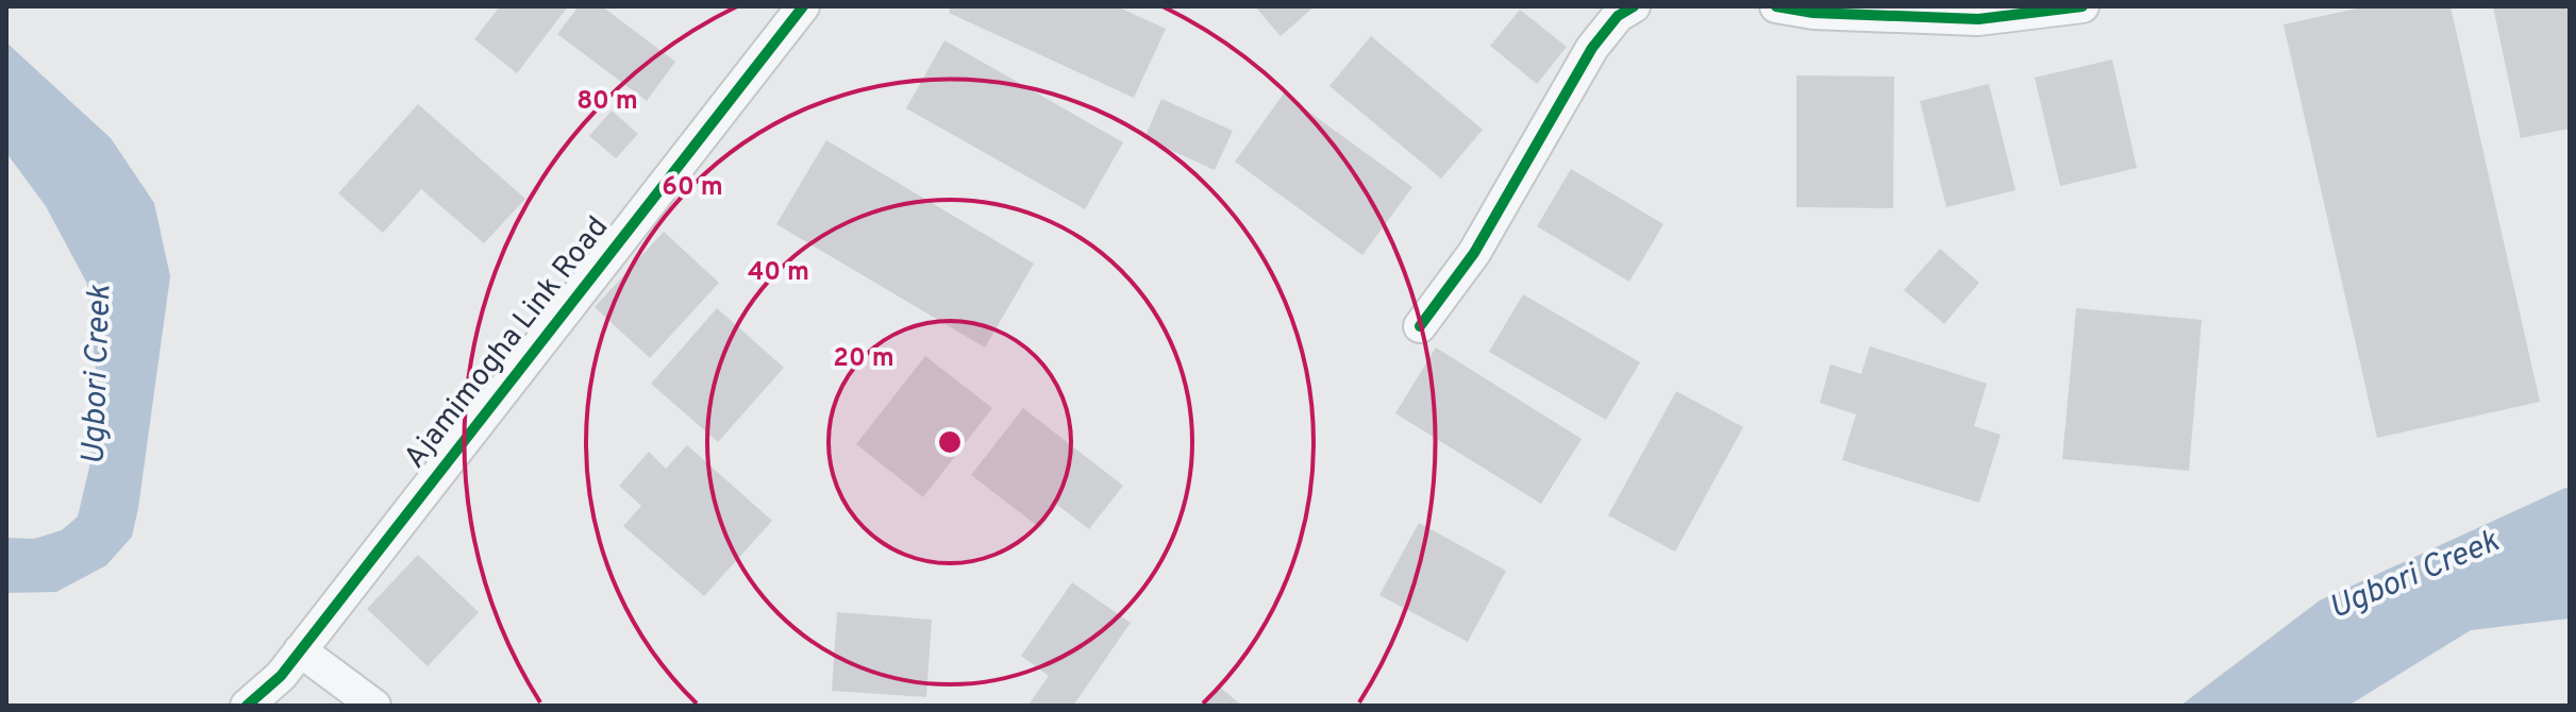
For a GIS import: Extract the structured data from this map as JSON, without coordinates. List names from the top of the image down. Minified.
{"streets":{"street":["Ajamimogha Link Road"]},"water":["Ugbori Creek"],"rings":["80 m","60 m","40 m","20 m"]}
